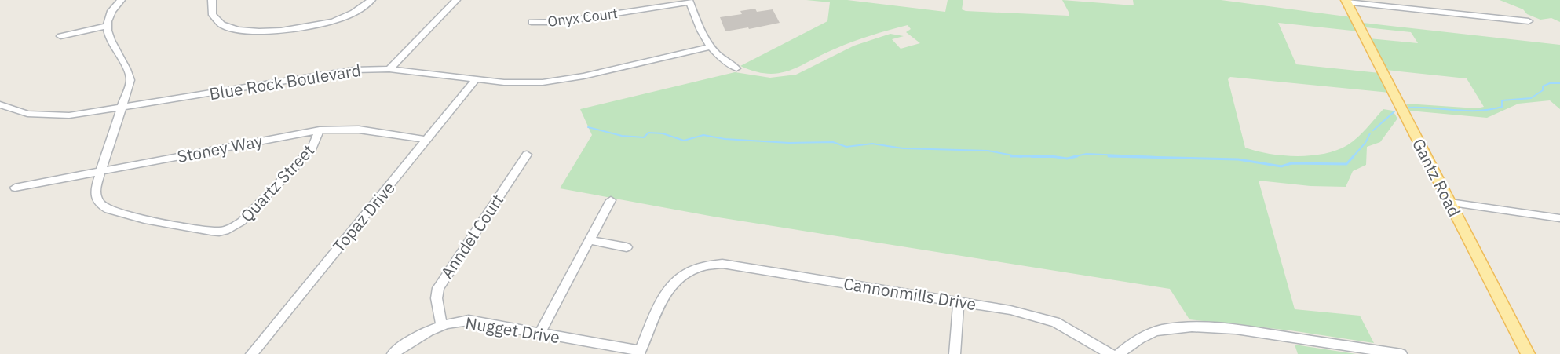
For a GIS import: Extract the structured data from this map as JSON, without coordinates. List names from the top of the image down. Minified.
{"streets":{"main road":["Gantz Road"],"street":["Onyx Court","Blue Rock Boulevard","Stoney Way","Quartz Street","Topaz Drive","Anndel Court","Cannonmills Drive","Nugget Drive"]},"crossings":[["Blue Rock Boulevard","Topaz Drive"],["Stoney Way","Quartz Street"],["Stoney Way","Topaz Drive"],["Anndel Court","Nugget Drive"],["Cannonmills Drive","Nugget Drive"]]}
